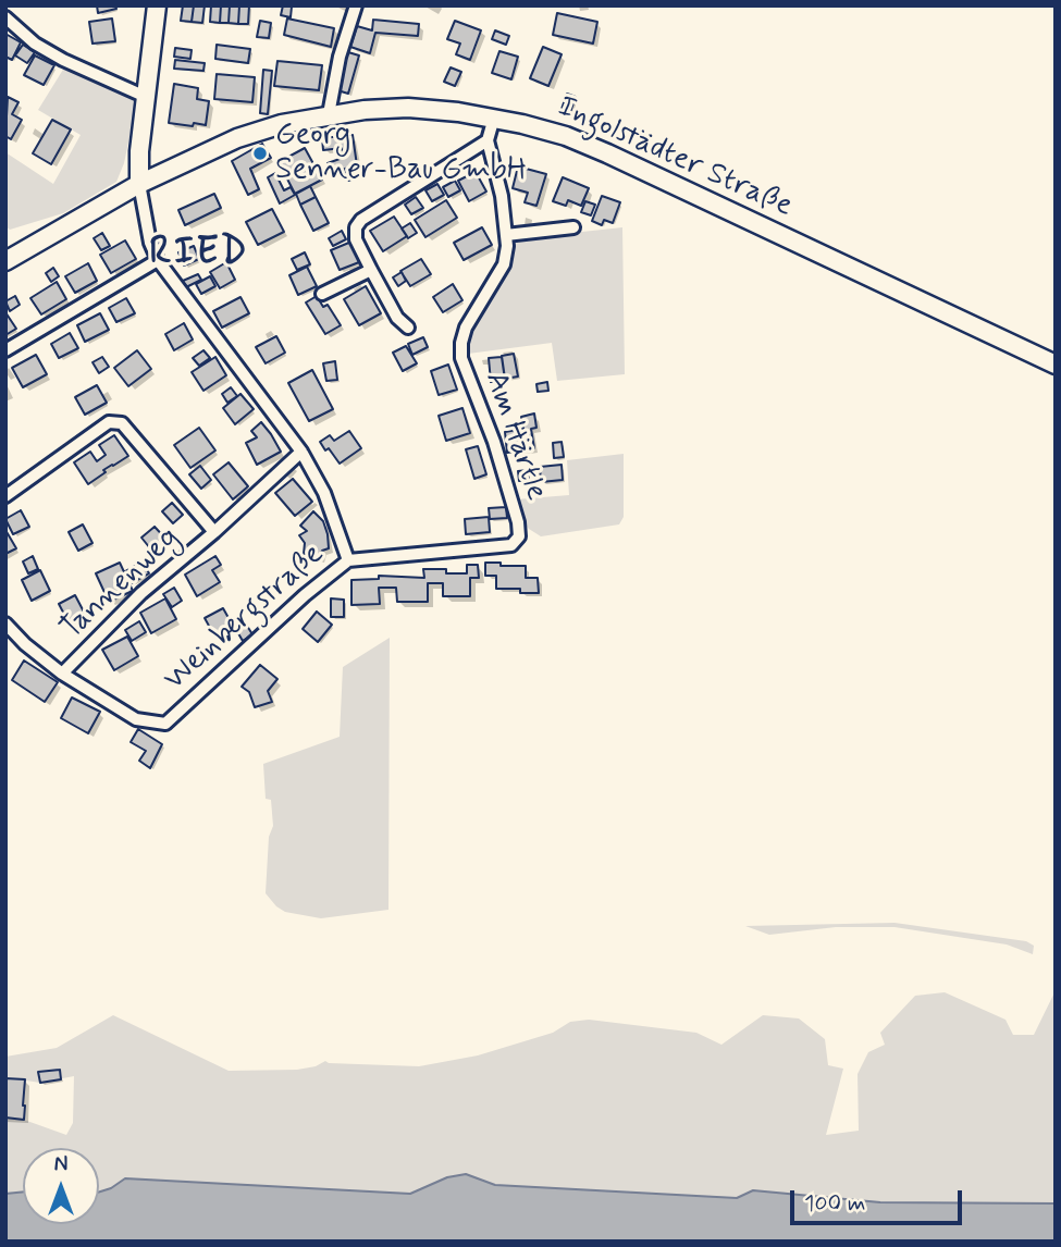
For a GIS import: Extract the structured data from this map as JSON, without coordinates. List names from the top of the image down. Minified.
{"streets":{"main road":["Ingolstädter Straße"],"street":["Am Härtle","Tannenweg","Weinbergstraße"]},"crossings":[["Ingolstädter Straße","Weinbergstraße"],["Am Härtle","Weinbergstraße"],["Tannenweg","Weinbergstraße"]],"districts":["RIED"],"places":["Georg Senner-Bau GmbH"],"scale_bar":"100 m","north":"top"}
